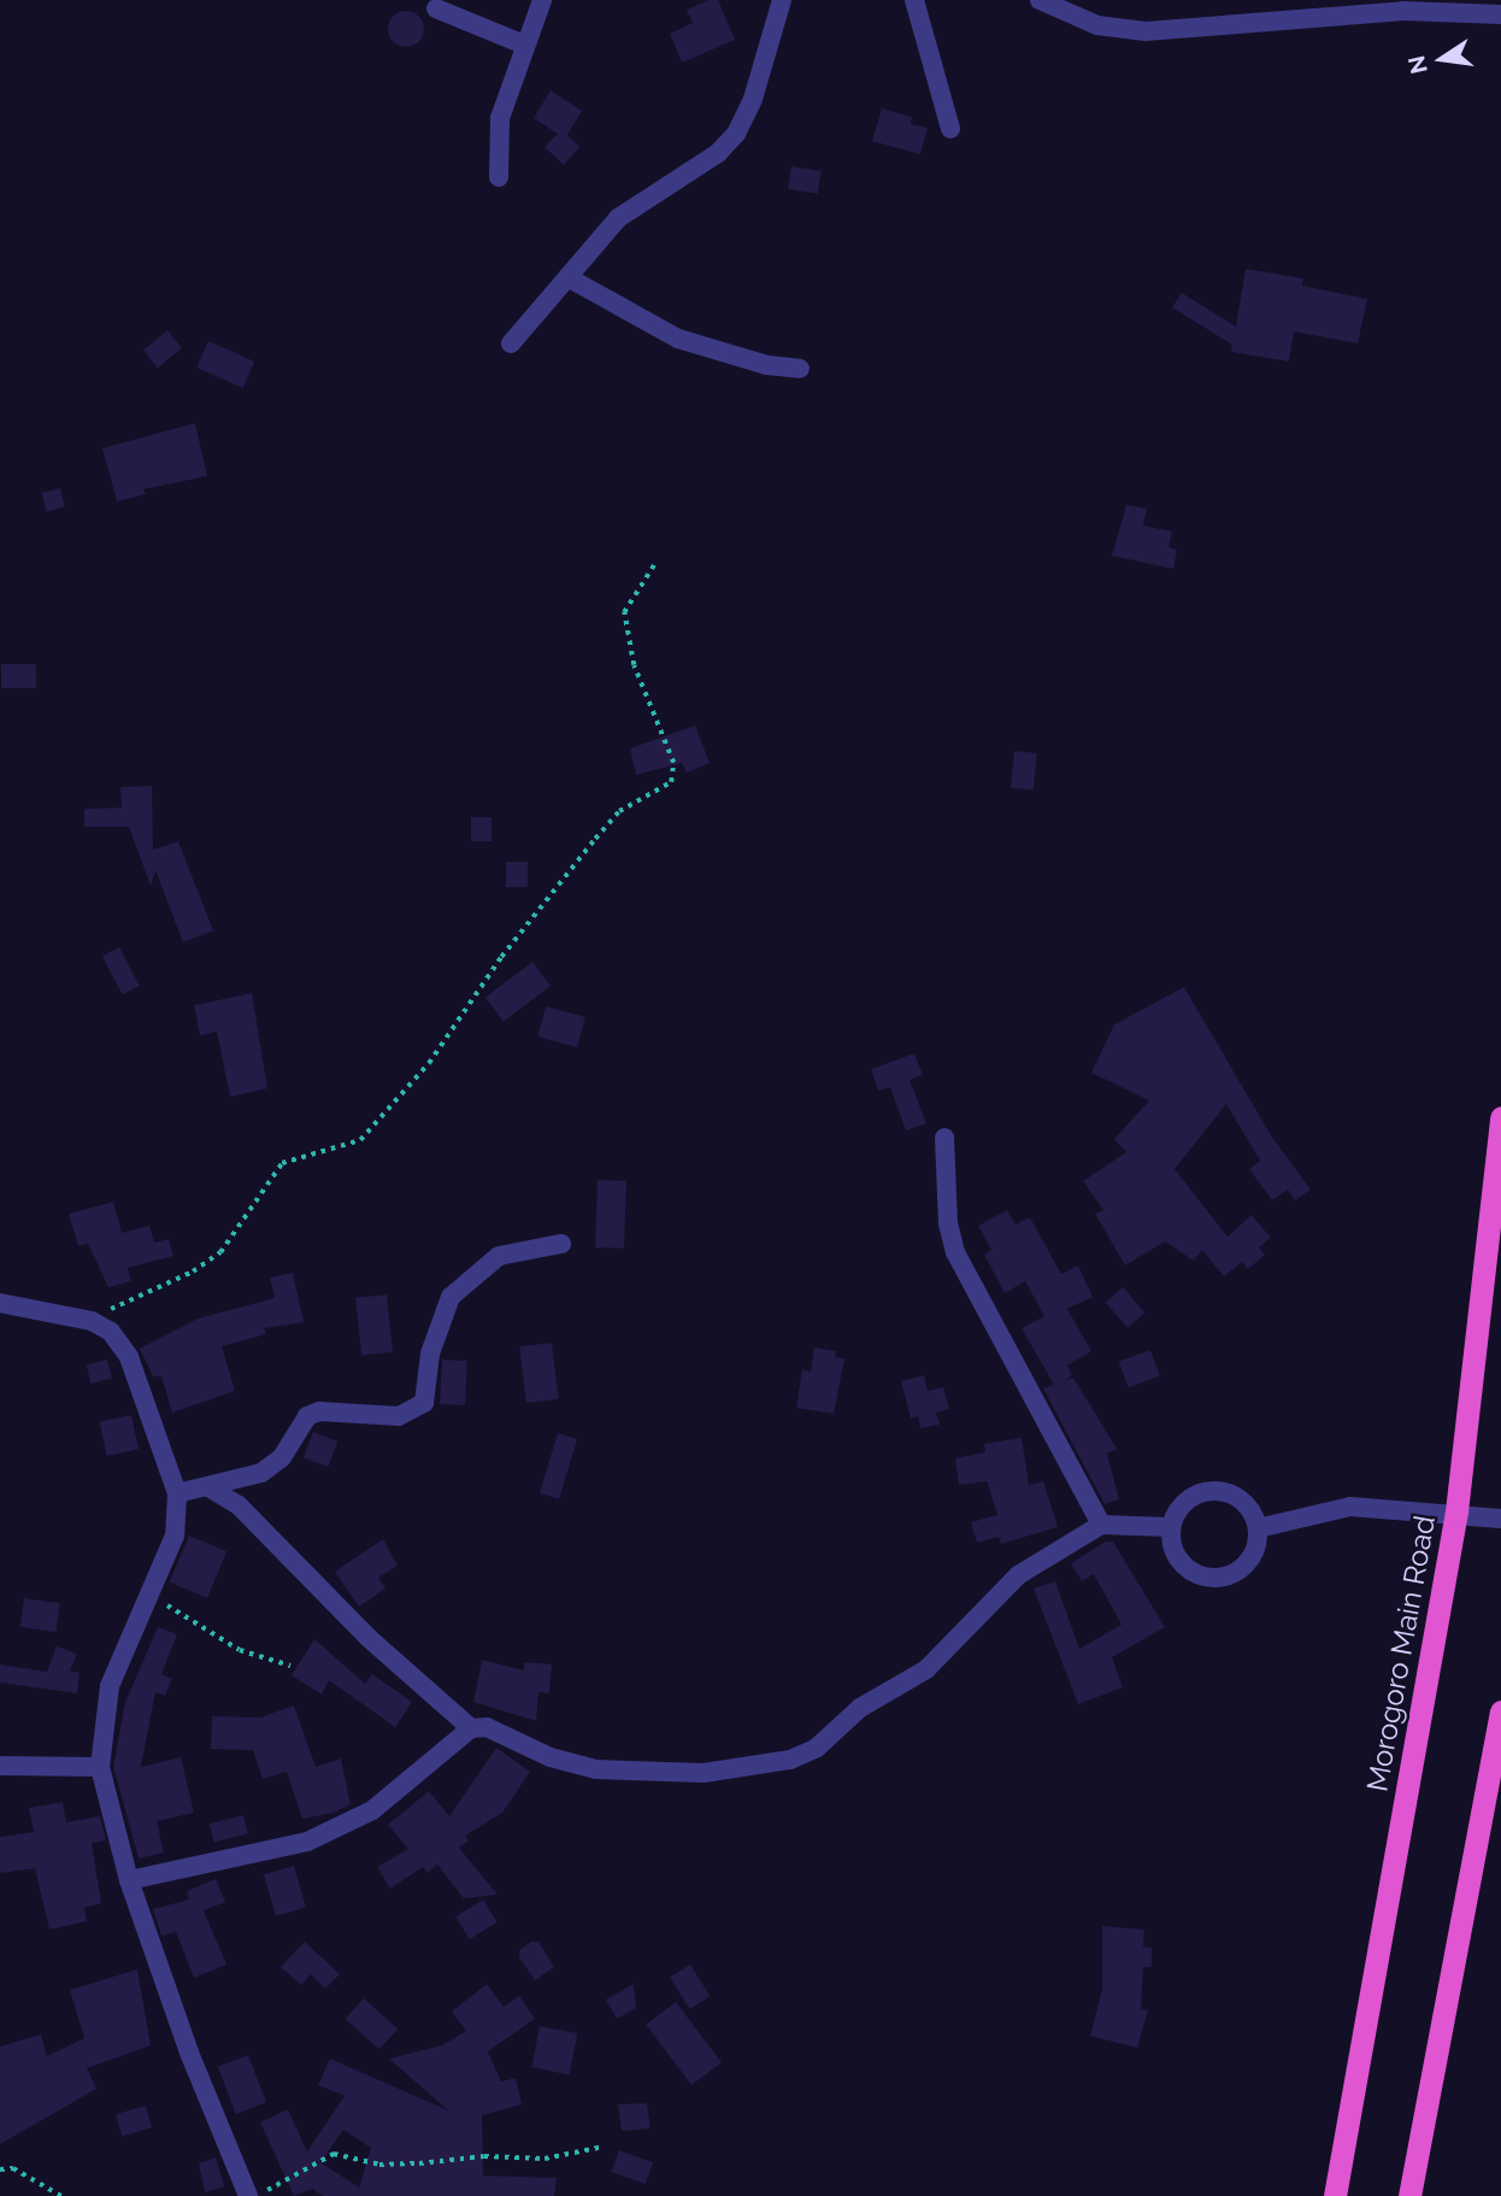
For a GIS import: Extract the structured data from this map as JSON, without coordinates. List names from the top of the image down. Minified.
{"streets":{"highway":["Morogoro Main Road"]},"north":"left"}
